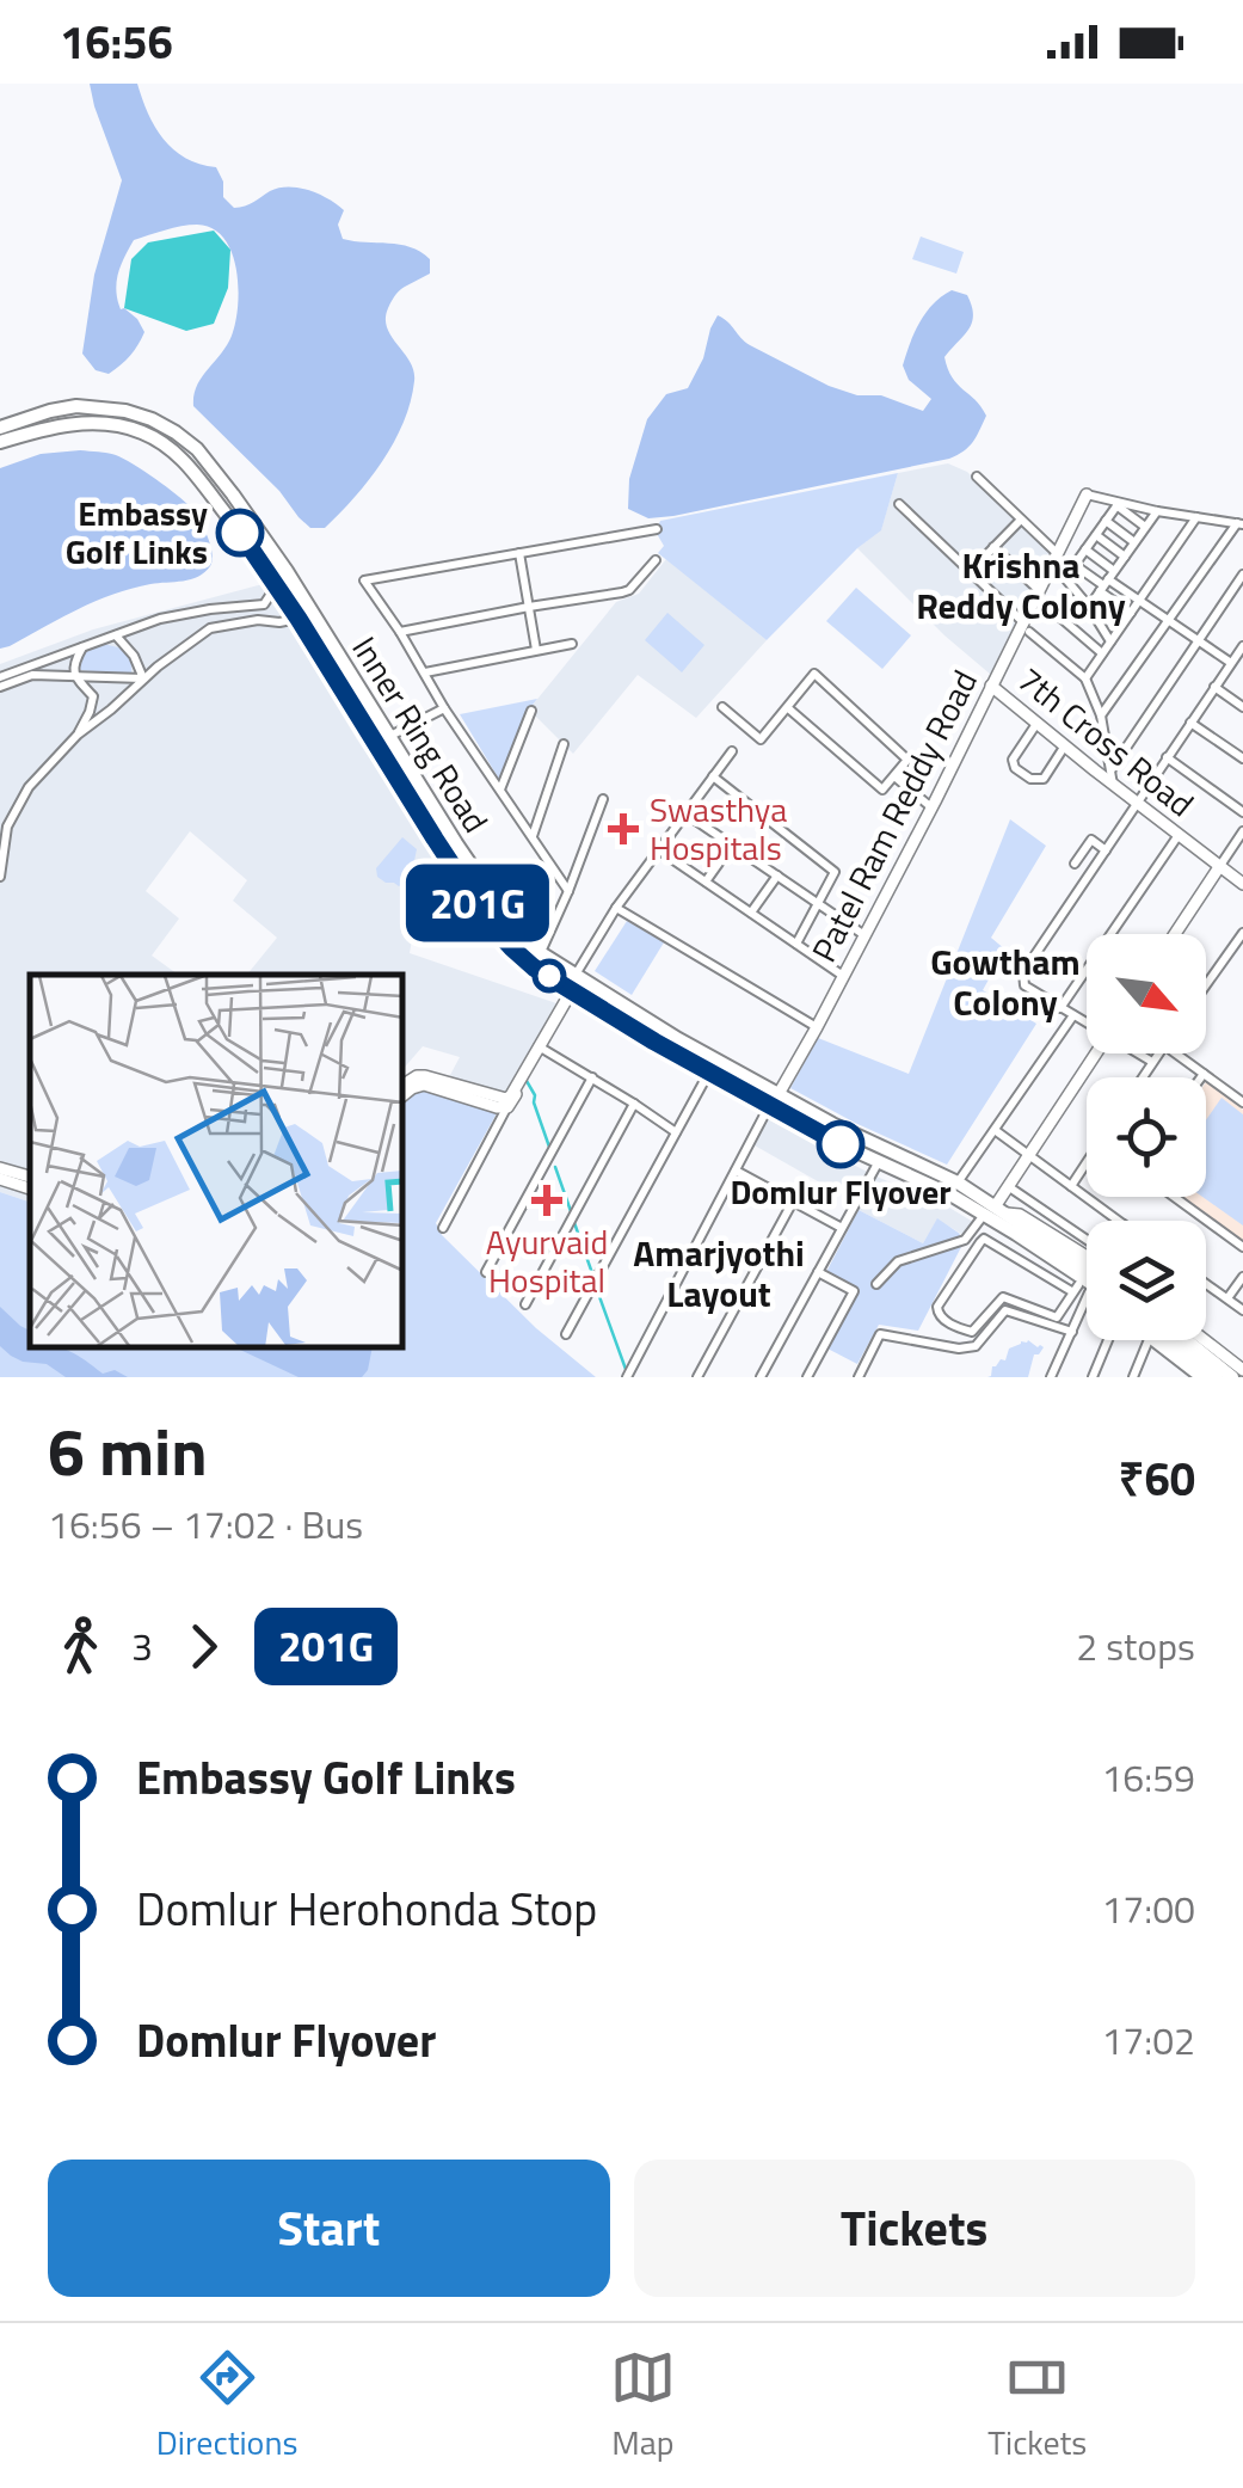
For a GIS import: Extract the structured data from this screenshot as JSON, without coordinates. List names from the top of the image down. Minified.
{"streets":{"main road":["Inner Ring Road"],"street":["7th Cross Road","Patel Ram Reddy Road"]},"crossings":[["Inner Ring Road","Patel Ram Reddy Road"],["7th Cross Road","Patel Ram Reddy Road"]],"districts":["Krishna Reddy Colony","Gowtham Colony","Amarjyothi Layout"],"places":{"other":["Embassy Golf Links","Domlur Flyover"],"health":["Swasthya Hospitals","Ayurvaid Hospital"]},"lines":["bus line 201G"],"north":"bottom right","page":{"status":"16:56","on_map":"201G","heading":["6 min","16:56 – 17:02 · Bus","₹60"],"legs":["3","201G","2 stops"],"list":[{"name":"Embassy Golf Links","value":"16:59"},{"name":"Domlur Herohonda Stop","value":"17:00"},{"name":"Domlur Flyover","value":"17:02"}],"buttons":["Start","Tickets"],"tabs":["Directions","Map","Tickets"]}}
